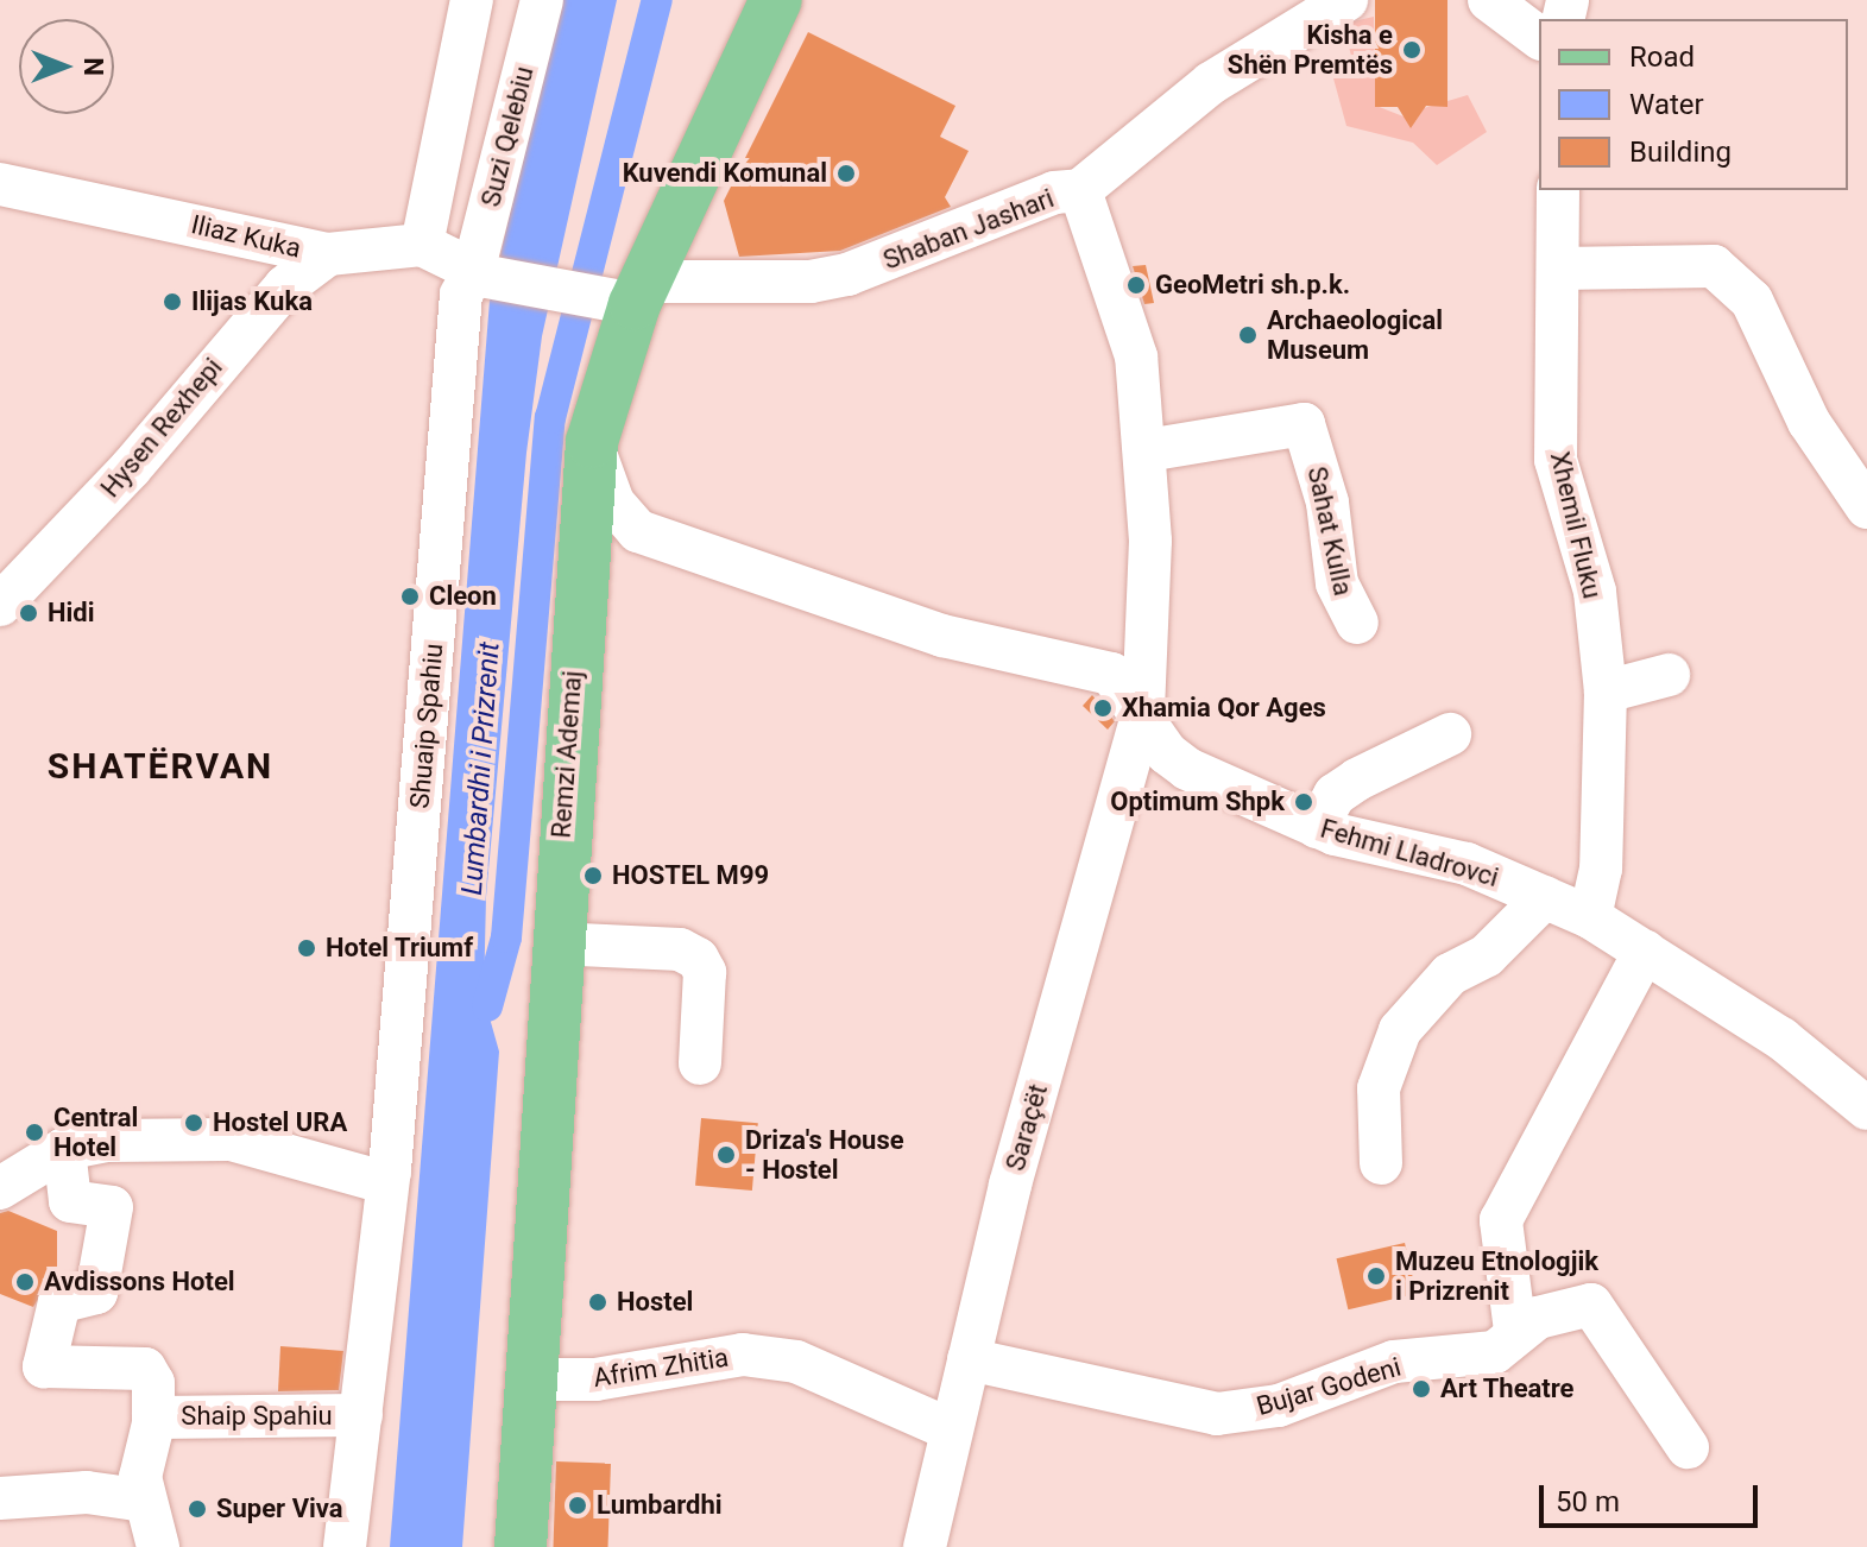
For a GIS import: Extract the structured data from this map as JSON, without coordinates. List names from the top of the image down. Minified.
{"streets":{"main road":["Remzi Ademaj"],"street":["Suzi Qelebiu","Shaban Jashari","Iliaz Kuka","Hysen Rexhepi","Xhemil Fluku","Sahat Kulla","Shuaip Spahiu","Fehmi Lladrovci","Saraçët","Afrim Zhitia","Bujar Godeni","Shaip Spahiu"]},"crossings":[["Suzi Qelebiu","Shaban Jashari"],["Suzi Qelebiu","Shuaip Spahiu"],["Shaban Jashari","Shuaip Spahiu"],["Shaban Jashari","Remzi Ademaj"],["Iliaz Kuka","Hysen Rexhepi"],["Xhemil Fluku","Fehmi Lladrovci"],["Shuaip Spahiu","Shaip Spahiu"],["Remzi Ademaj","Fehmi Lladrovci"],["Remzi Ademaj","Afrim Zhitia"],["Fehmi Lladrovci","Saraçët"],["Saraçët","Afrim Zhitia"],["Saraçët","Bujar Godeni"]],"districts":["SHATËRVAN"],"water":["Lumbardhi i Prizrenit"],"places":["Kisha e Shën Premtës","Kuvendi Komunal","GeoMetri sh.p.k.","Ilijas Kuka","Archaeological Museum","Cleon","Hidi","Xhamia Qor Ages","Optimum Shpk","HOSTEL M99","Hotel Triumf","Hostel URA","Central Hotel","Driza's House - Hostel","Muzeu Etnologjik i Prizrenit","Avdissons Hotel","Hostel","Art Theatre","Lumbardhi","Super Viva"],"legend":["Road","Water","Building"],"scale_bar":"50 m","north":"right"}
